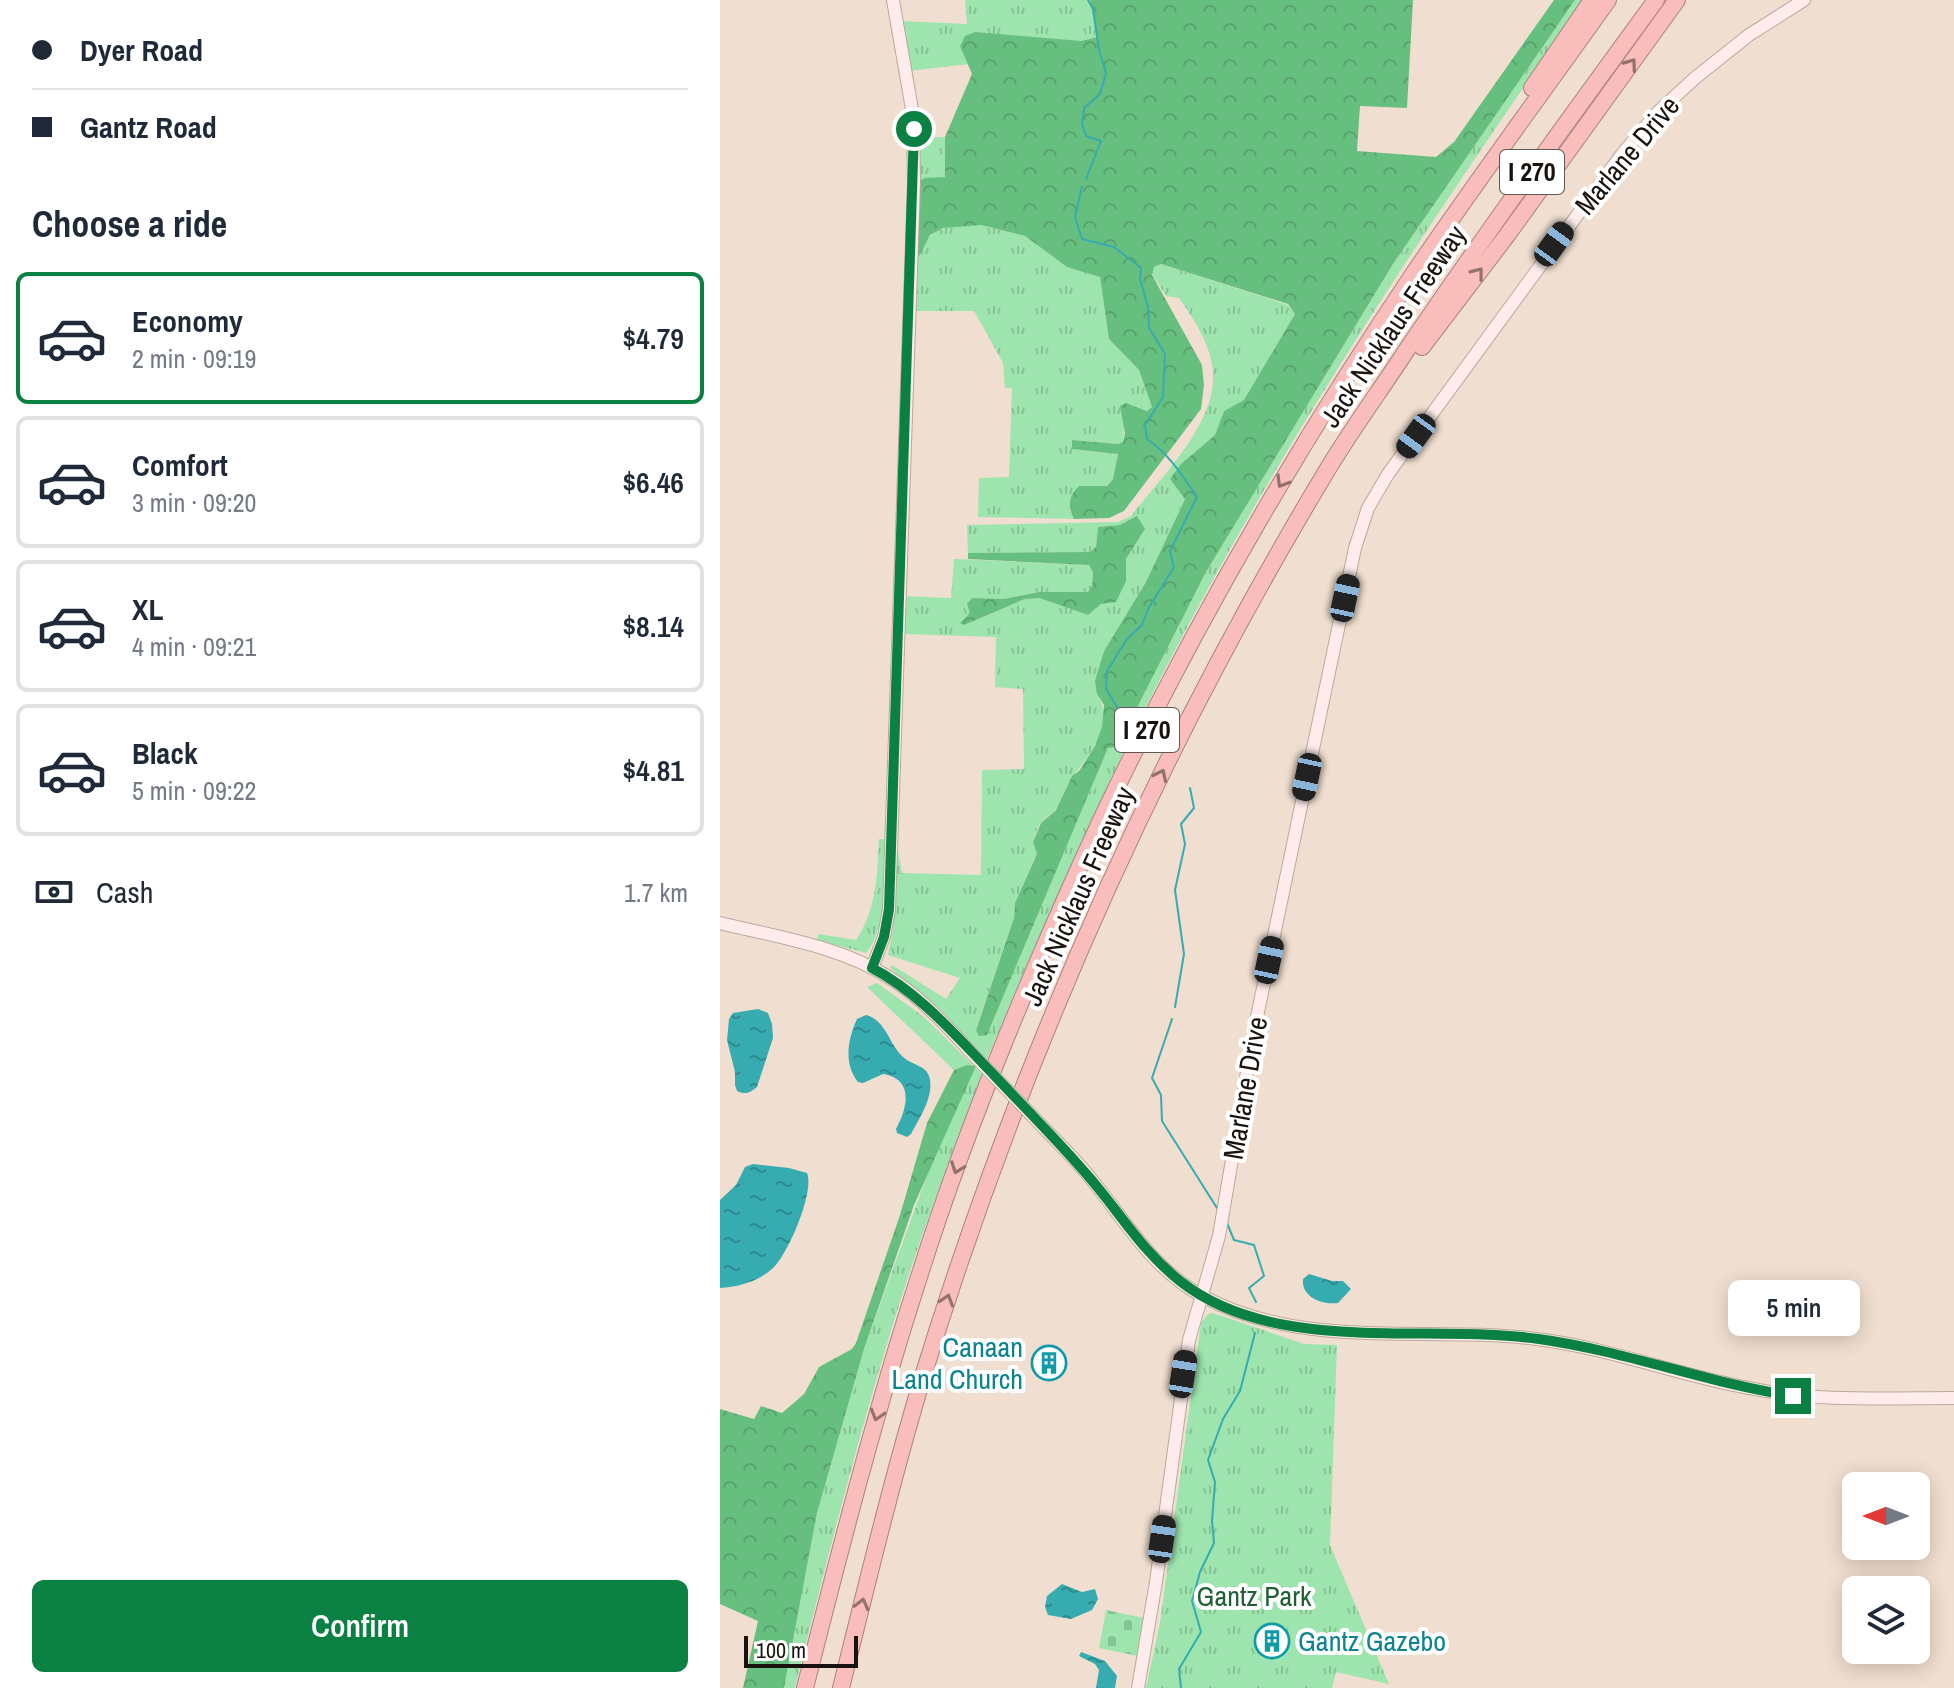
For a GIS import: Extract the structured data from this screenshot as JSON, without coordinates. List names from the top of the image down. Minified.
{"streets":{"highway":["I 270","Jack Nicklaus Freeway"],"street":["Marlane Drive"]},"parks":["Gantz Park"],"places":{"building":["Canaan Land Church","Gantz Gazebo"]},"scale_bar":"100 m","north":"left","page":{"banner":["Dyer Road","Gantz Road"],"heading":"Choose a ride","list":[{"name":"Economy","note":"2 min · 09:19","value":"$4.79"},{"name":"Comfort","note":"3 min · 09:20","value":"$6.46"},{"name":"XL","note":"4 min · 09:21","value":"$8.14"},{"name":"Black","note":"5 min · 09:22","value":"$4.81"}],"pay":["Cash","1.7 km"],"bubble":"5 min","buttons":"Confirm","scale":"100 m"}}
